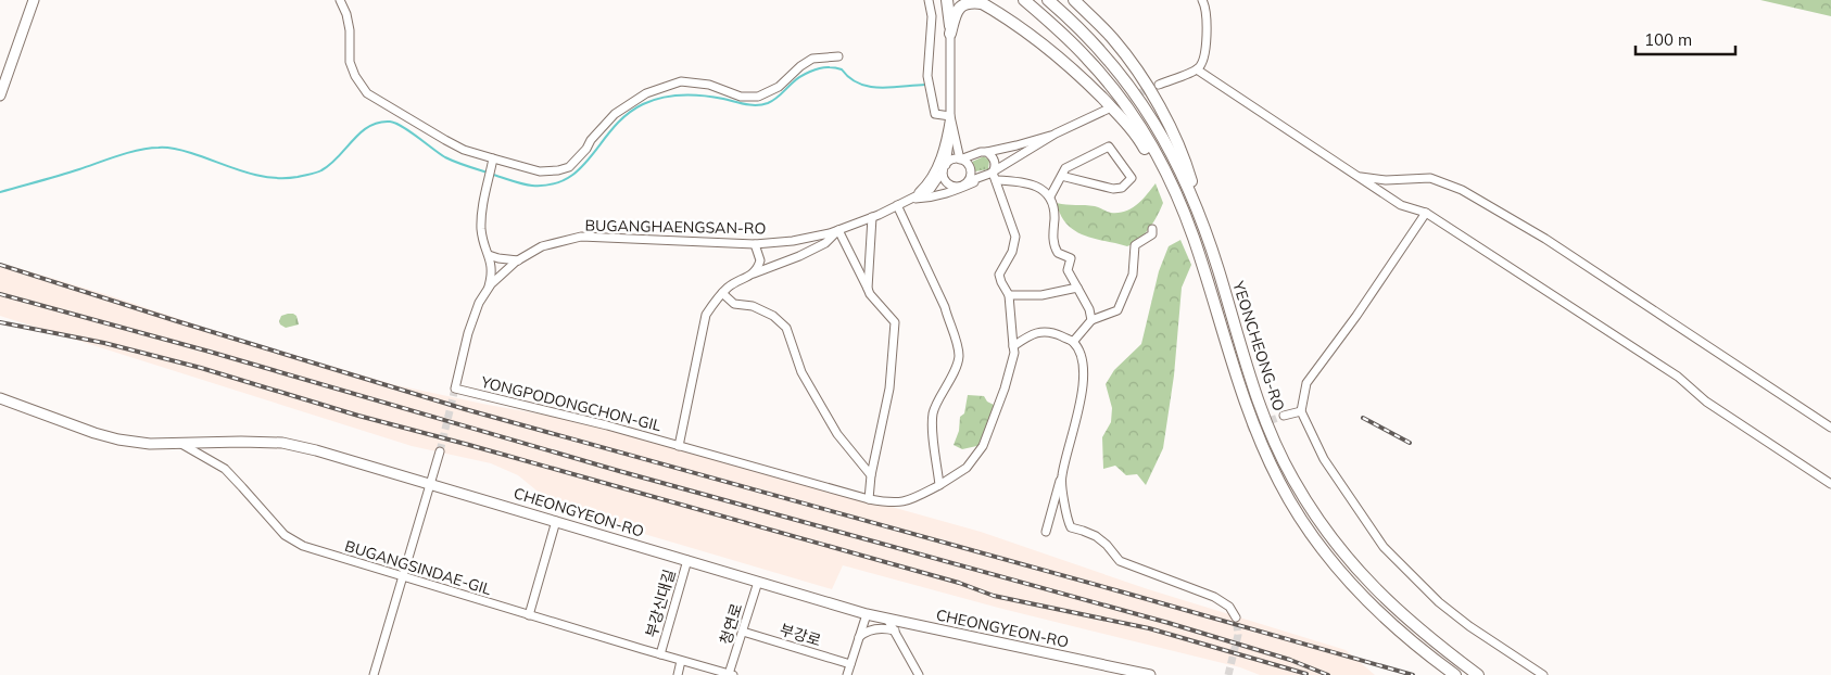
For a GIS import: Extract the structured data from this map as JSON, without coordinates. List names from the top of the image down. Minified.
{"streets":{"highway":["YEONCHEONG-RO"],"main road":["CHEONGYEON-RO"],"street":["BUGANGHAENGSAN-RO","YONGPODONGCHON-GIL","BUGANGSINDAE-GIL","부강신대길","청연로","부강로"]},"crossings":[["BUGANGHAENGSAN-RO","YONGPODONGCHON-GIL"],["CHEONGYEON-RO","BUGANGSINDAE-GIL"],["CHEONGYEON-RO","부강신대길"],["CHEONGYEON-RO","청연로"],["BUGANGSINDAE-GIL","부강신대길"],["BUGANGSINDAE-GIL","청연로"],["청연로","부강로"]],"scale_bar":"100 m"}
